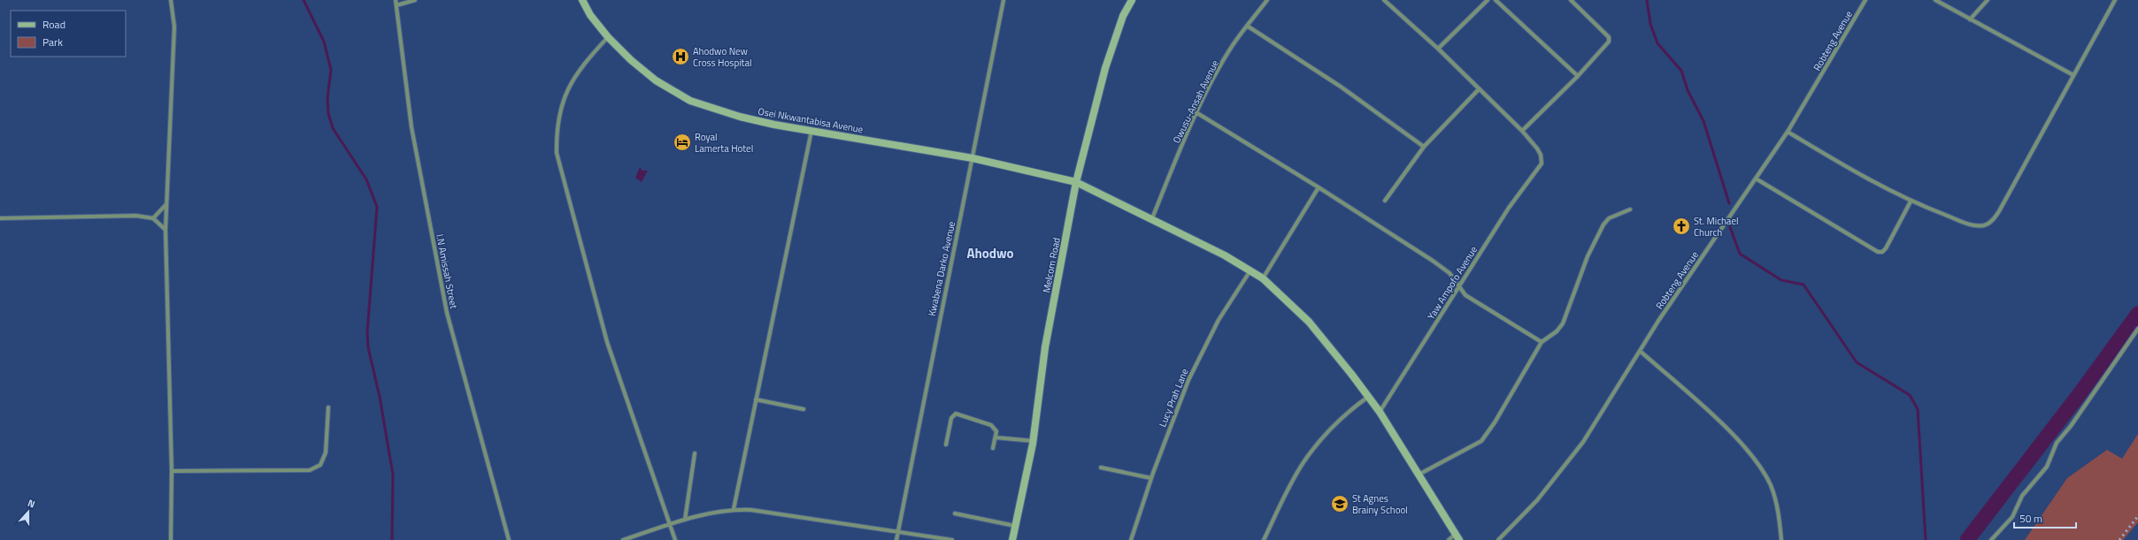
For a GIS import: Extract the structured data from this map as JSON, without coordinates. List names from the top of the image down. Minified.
{"streets":{"main road":["Osei Nkwantabisa Avenue","Melcom Road"],"street":["Robteng Avenue","Owusu-Ansah Avenue","Kwabena Darko Avenue","I.N Amissah Street","Yaw Ampofo Avenue","Lucy Prah Lane"]},"crossings":[["Owusu-Ansah Avenue","Osei Nkwantabisa Avenue"],["Osei Nkwantabisa Avenue","Melcom Road"],["Osei Nkwantabisa Avenue","Kwabena Darko Avenue"],["Osei Nkwantabisa Avenue","Yaw Ampofo Avenue"],["Osei Nkwantabisa Avenue","Lucy Prah Lane"]],"districts":["Ahodwo"],"places":{"hospital":["Ahodwo New Cross Hospital"],"hotel":["Royal Lamerta Hotel"],"church":["St. Michael Church"],"school or university":["St Agnes Brainy School"]},"legend":["Road","Park"],"scale_bar":"50 m","north":"top"}
